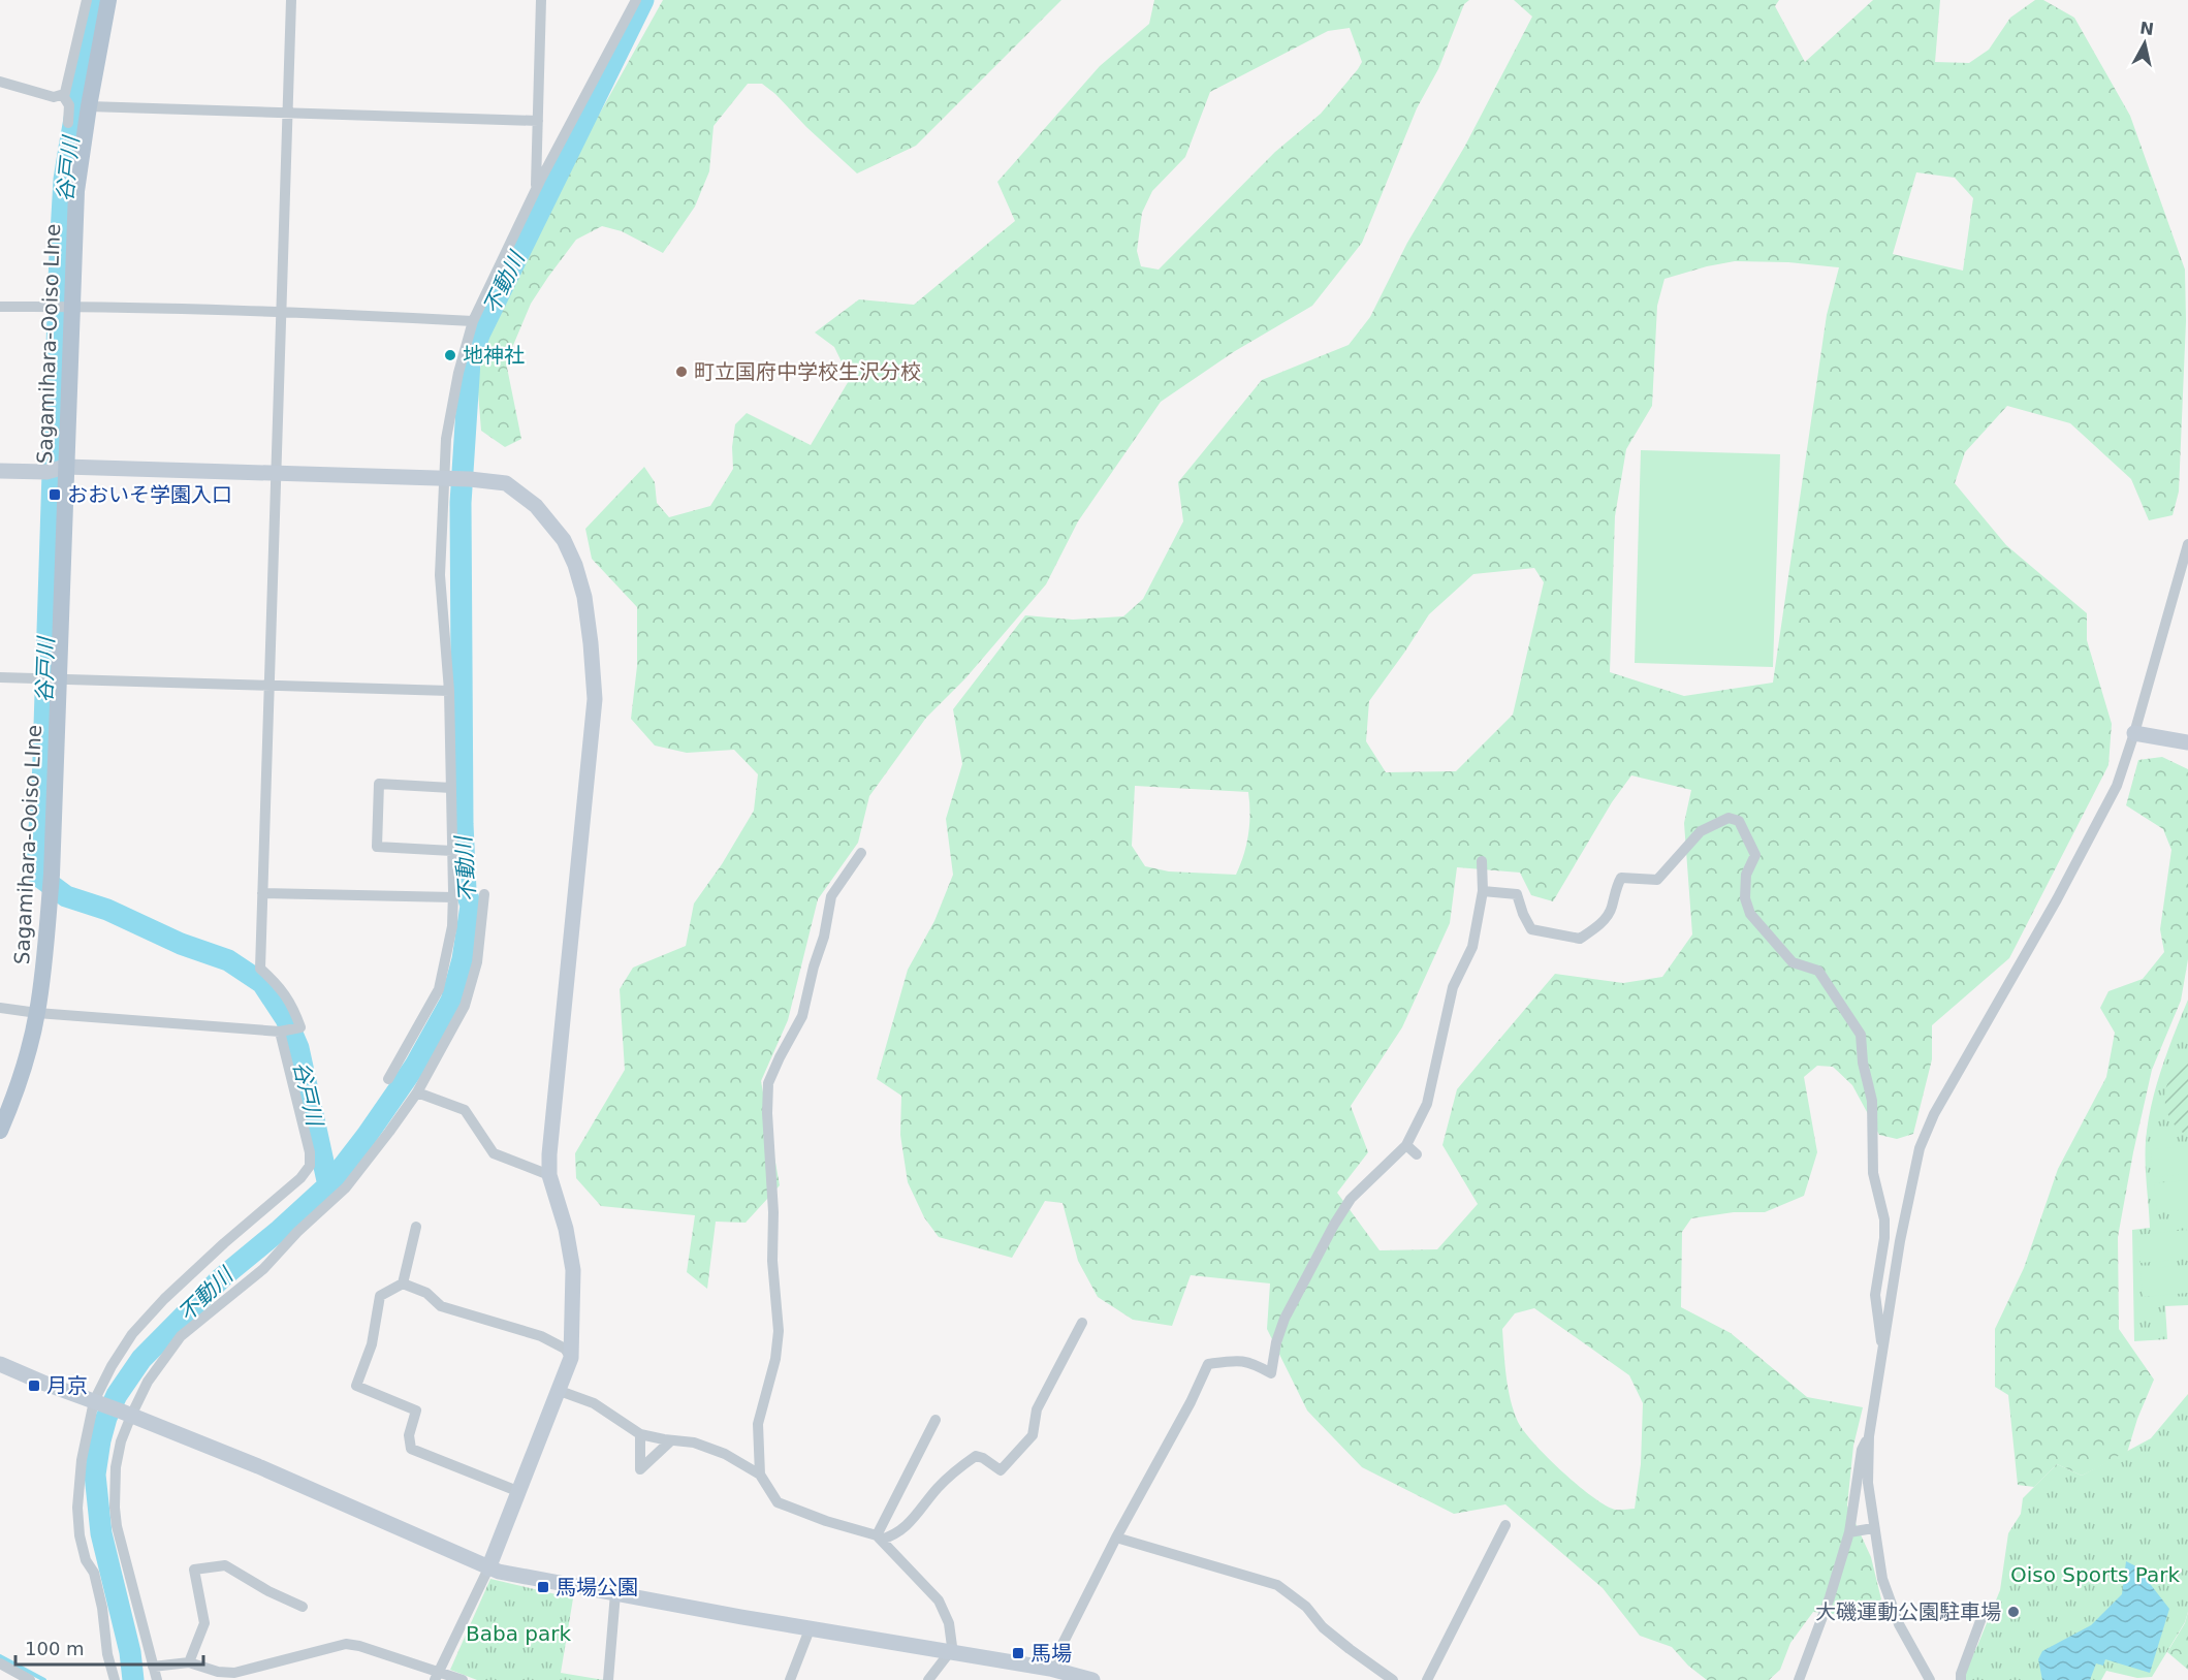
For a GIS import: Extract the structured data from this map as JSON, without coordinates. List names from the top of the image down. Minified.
{"streets":{"main road":["Sagamihara-Ooiso LIne"]},"water":["谷戸川","不動川"],"parks":["Oiso Sports Park","Baba park"],"places":{"other":["地神社","町立国府中学校生沢分校","大磯運動公園駐車場"],"transit":["おおいそ学園入口","月京","馬場公園","馬場"]},"scale_bar":"100 m","north":"top"}
